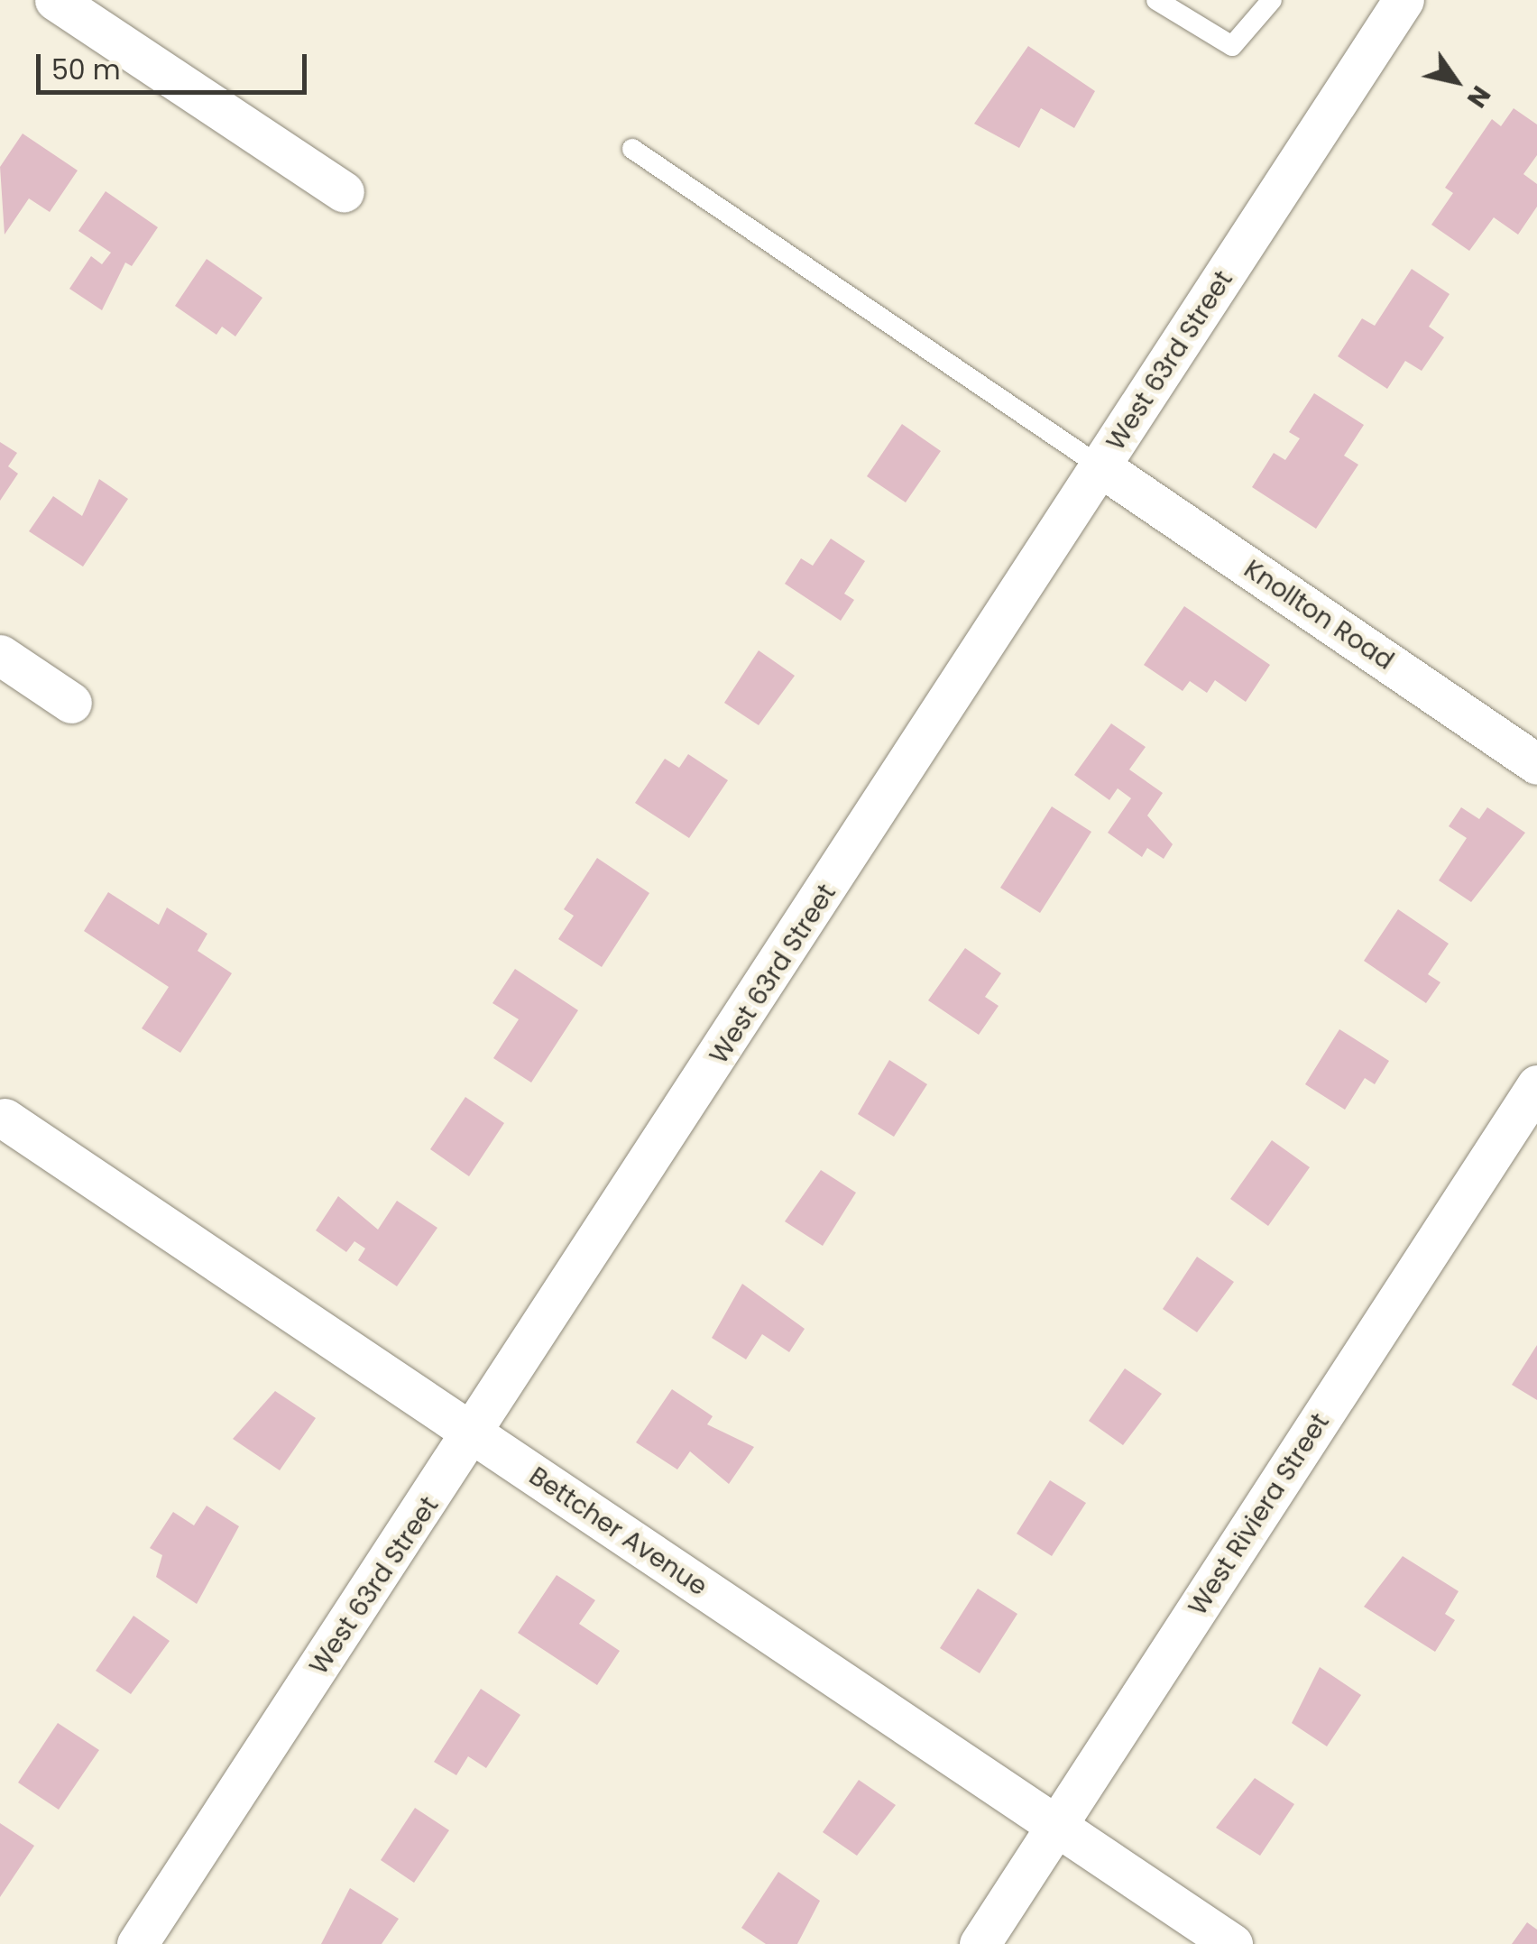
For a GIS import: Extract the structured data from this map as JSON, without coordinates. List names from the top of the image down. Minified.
{"streets":{"street":["West 63rd Street","Knollton Road","West Riviera Street","Bettcher Avenue"]},"crossings":[["West 63rd Street","Knollton Road"],["West 63rd Street","Bettcher Avenue"],["West Riviera Street","Bettcher Avenue"]],"scale_bar":"50 m","north":"bottom right"}
